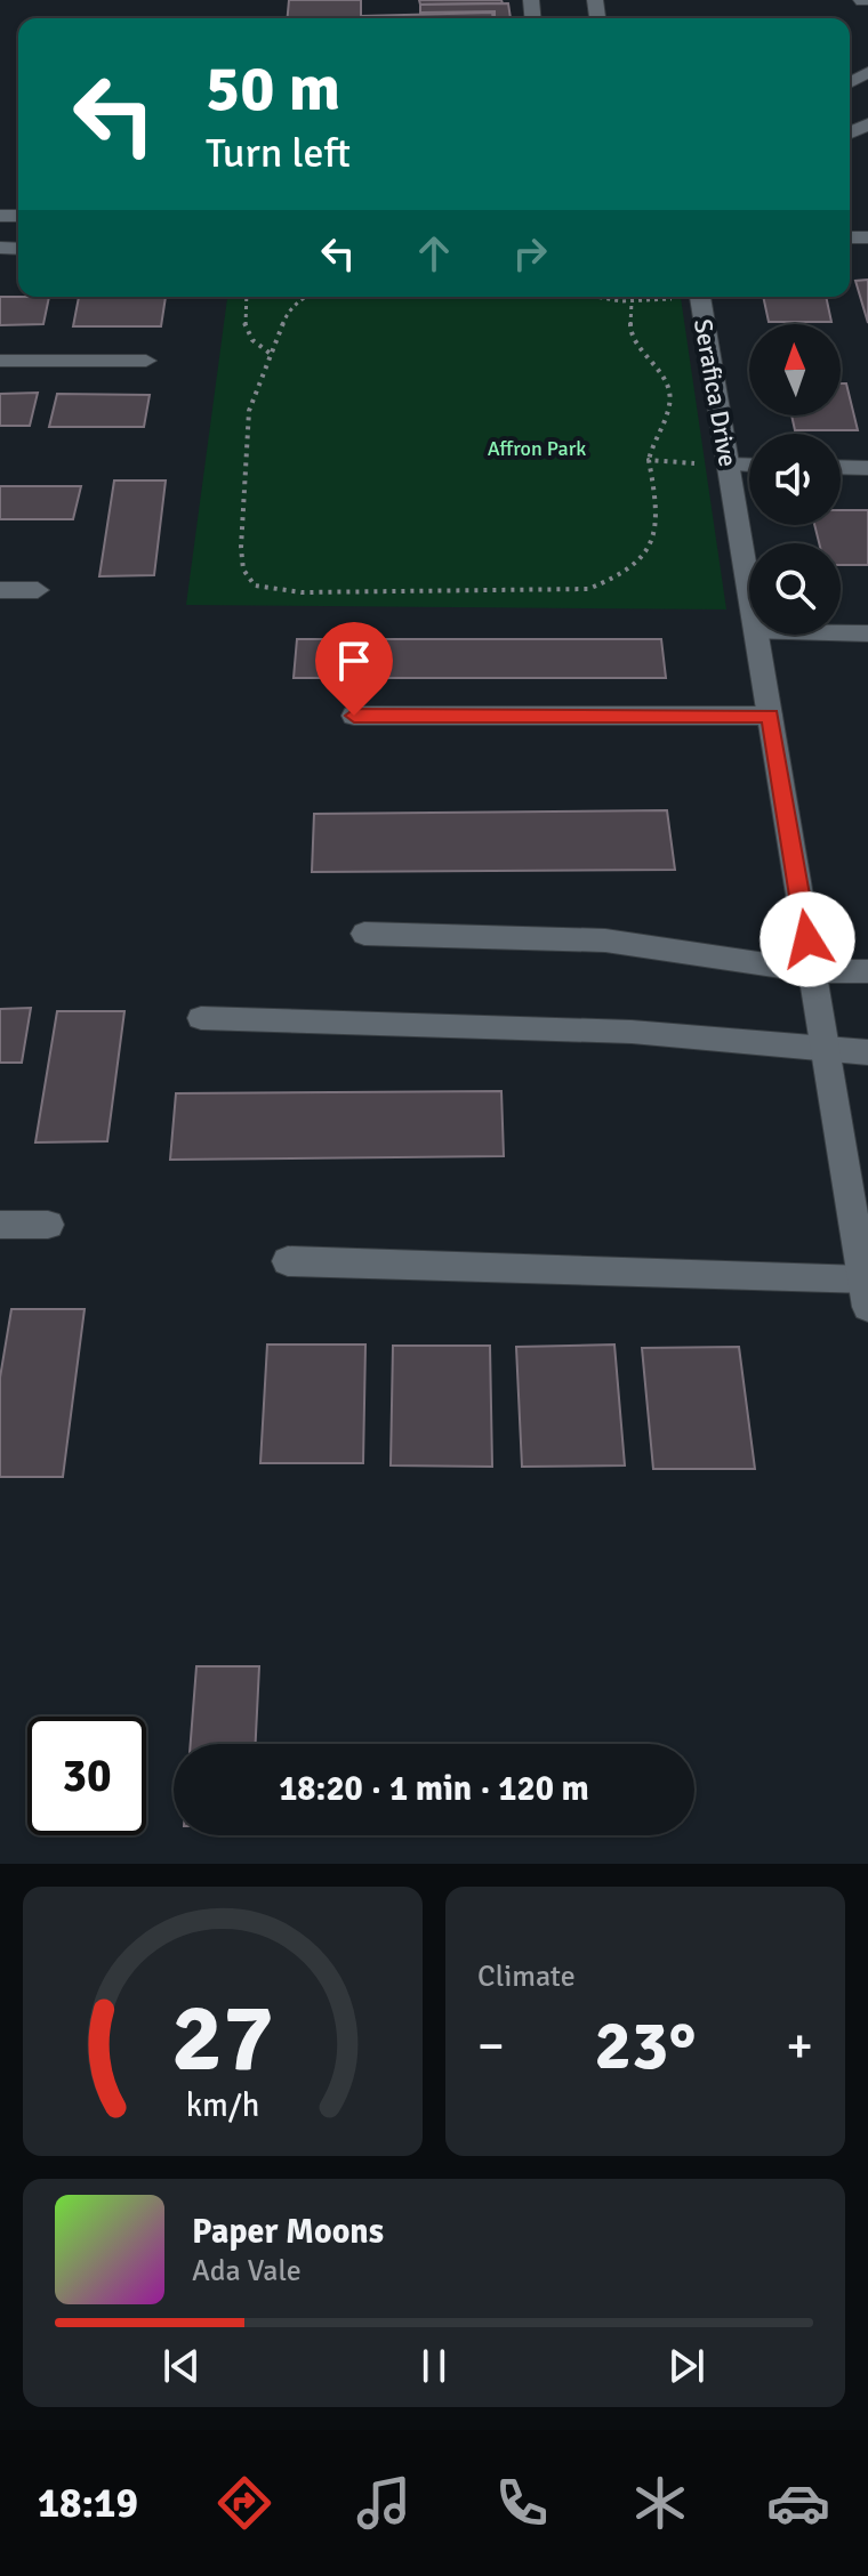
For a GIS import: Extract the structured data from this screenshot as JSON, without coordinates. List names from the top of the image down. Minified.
{"streets":{"street":["Serafica Drive"]},"parks":["Affron Park"],"north":"top","page":{"turn":["50 m","Turn left"],"limit":"30","trip":"18:20 · 1 min · 120 m","tile":"Climate","heat":["−","23°","+"],"song":["Paper Moons","Ada Vale"],"tabs":"18:19","gauge":["27","km/h"]}}
